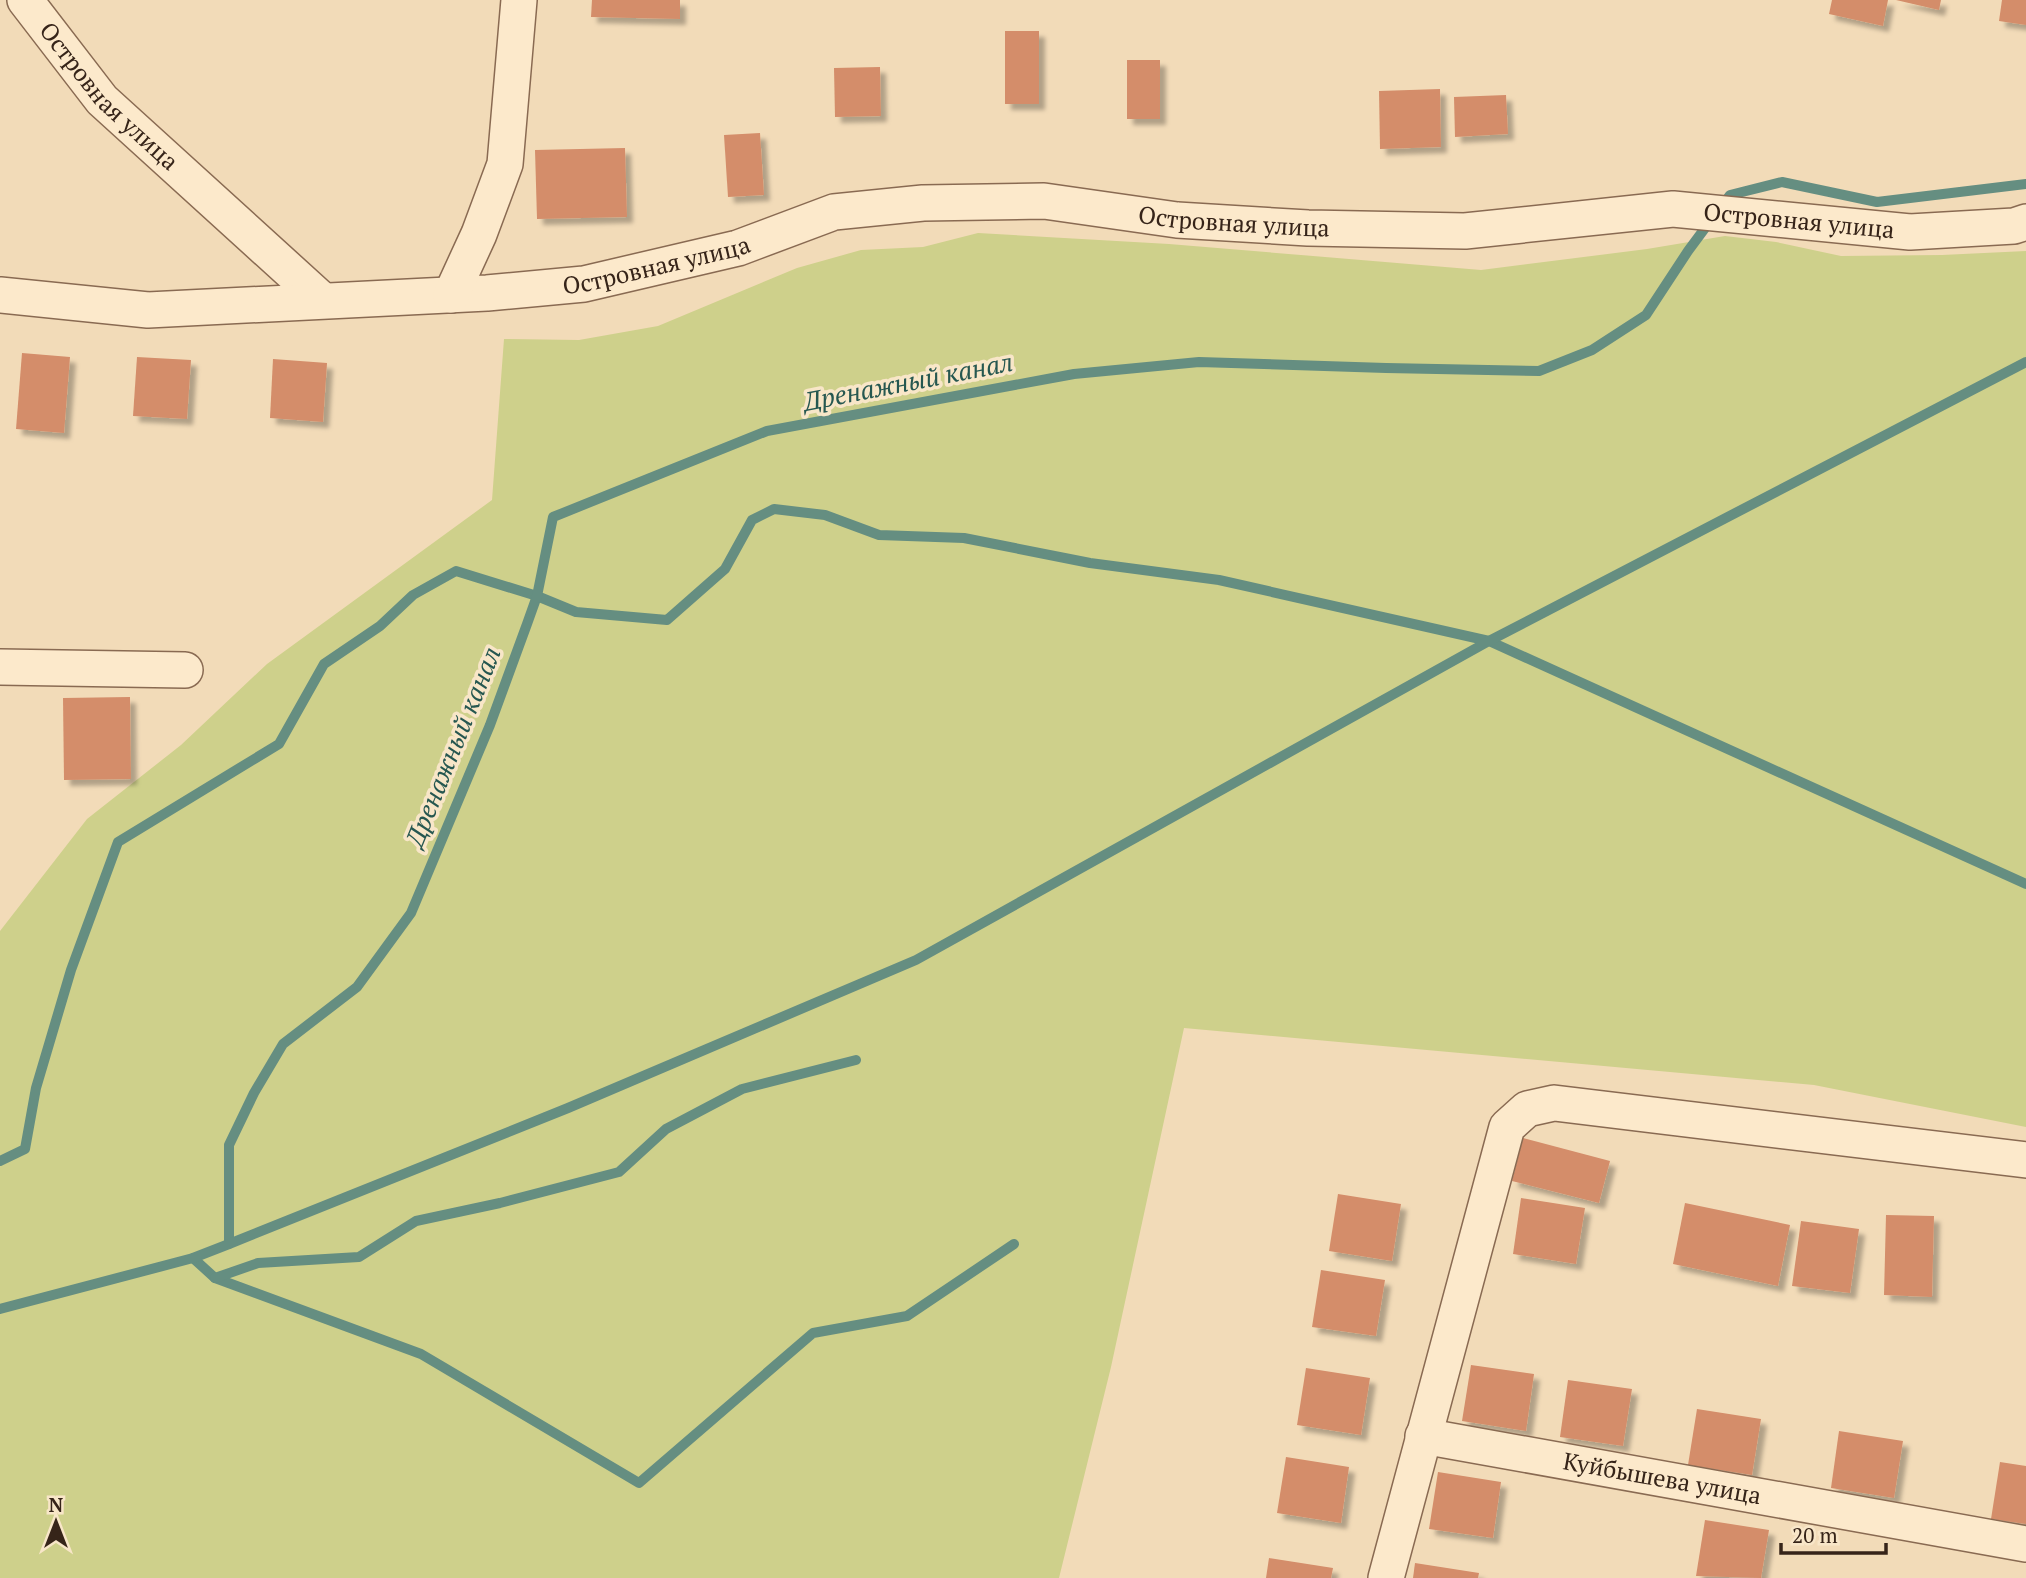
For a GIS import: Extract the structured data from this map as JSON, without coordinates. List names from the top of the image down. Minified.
{"streets":{"street":["Островная улица","Куйбышева улица"]},"water":["Дренажный канал"],"scale_bar":"20 m","north":"top"}
